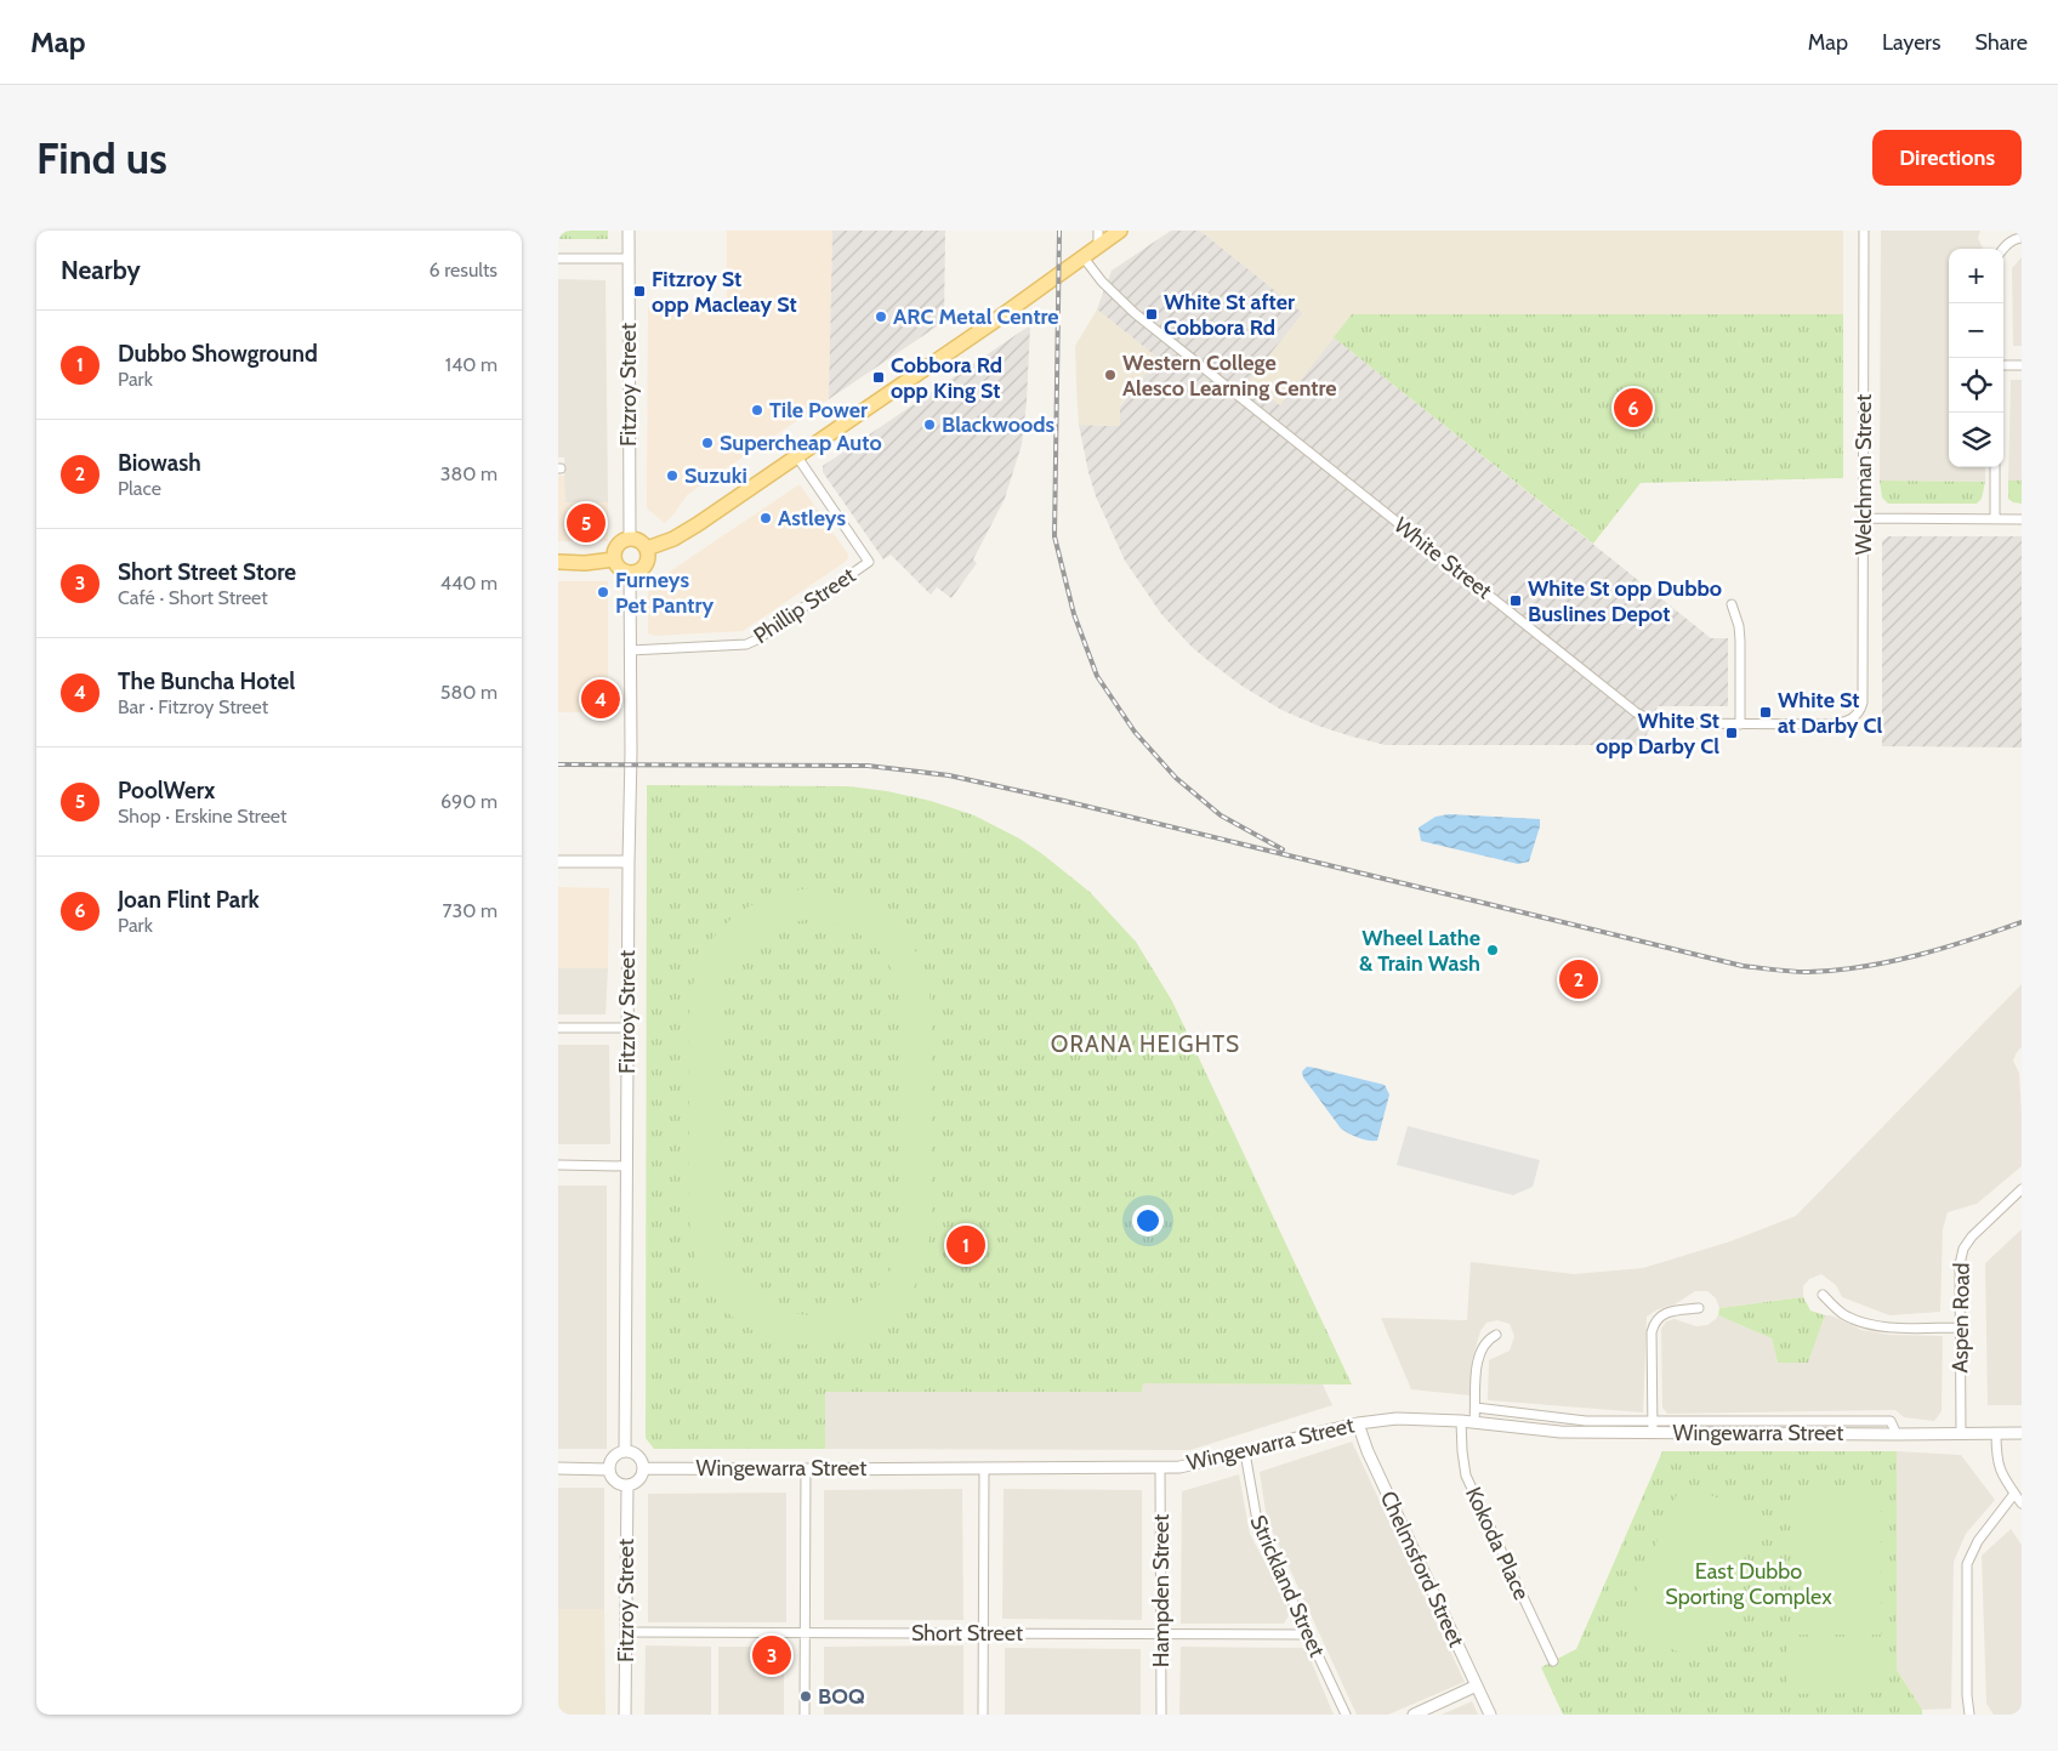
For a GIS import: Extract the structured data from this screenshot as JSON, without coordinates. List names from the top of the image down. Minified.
{"streets":{"street":["Fitzroy Street","Welchman Street","White Street","Phillip Street","Aspen Road","Wingewarra Street","Kokoda Place","Chelmsford Street","Strickland Street","Hampden Street","Short Street"]},"crossings":[["Fitzroy Street","Phillip Street"],["Fitzroy Street","Wingewarra Street"],["Fitzroy Street","Short Street"],["Welchman Street","White Street"],["Aspen Road","Wingewarra Street"],["Wingewarra Street","Kokoda Place"],["Wingewarra Street","Chelmsford Street"],["Wingewarra Street","Strickland Street"],["Wingewarra Street","Hampden Street"],["Strickland Street","Short Street"],["Hampden Street","Short Street"]],"districts":["ORANA HEIGHTS"],"parks":["East Dubbo Sporting Complex"],"places":{"transit":["Fitzroy St opp Macleay St","White St after Cobbora Rd","Cobbora Rd opp King St","White St opp Dubbo Buslines Depot","White St at Darby Cl","White St opp Darby Cl"],"other":["ARC Metal Centre","Western College Alesco Learning Centre","Tile Power","Blackwoods","Supercheap Auto","Suzuki","Astleys","Furneys Pet Pantry","Wheel Lathe & Train Wash","BOQ"]},"page":{"header":"Map","nav":["Map","Layers","Share"],"buttons":"Directions","title":"Find us","heading":["Nearby","6 results"],"map_buttons":["+","−"],"list":[{"mark":"1","name":"Dubbo Showground","note":"Park","value":"140 m"},{"mark":"2","name":"Biowash","note":"Place","value":"380 m"},{"mark":"3","name":"Short Street Store","note":"Café · Short Street","value":"440 m"},{"mark":"4","name":"The Buncha Hotel","note":"Bar · Fitzroy Street","value":"580 m"},{"mark":"5","name":"PoolWerx","note":"Shop · Erskine Street","value":"690 m"},{"mark":"6","name":"Joan Flint Park","note":"Park","value":"730 m"}],"pins":["6","5","4","2","1","3"]}}
